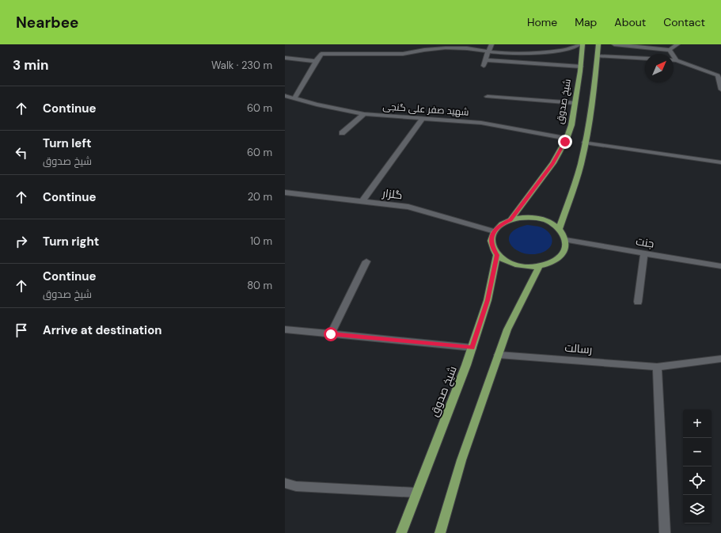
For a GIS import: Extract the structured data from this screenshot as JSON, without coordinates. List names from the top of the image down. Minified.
{"streets":{"main road":["شیخ صدوق"],"street":["شهید صفر علی گنجی","گلزار","جنت","رسالت"]},"crossings":[["شیخ صدوق","شهید صفر علی گنجی"],["شیخ صدوق","گلزار"],["شیخ صدوق","جنت"],["گلزار","جنت"]],"north":"top right","page":{"header":"Nearbee","nav":["Home","Map","About","Contact"],"heading":["3 min","Walk · 230 m"],"list":[["Continue","60 m"],["Turn left","شیخ صدوق","60 m"],["Continue","20 m"],["Turn right","10 m"],["Continue","شیخ صدوق","80 m"],"Arrive at destination"],"map_buttons":["+","−"]}}
